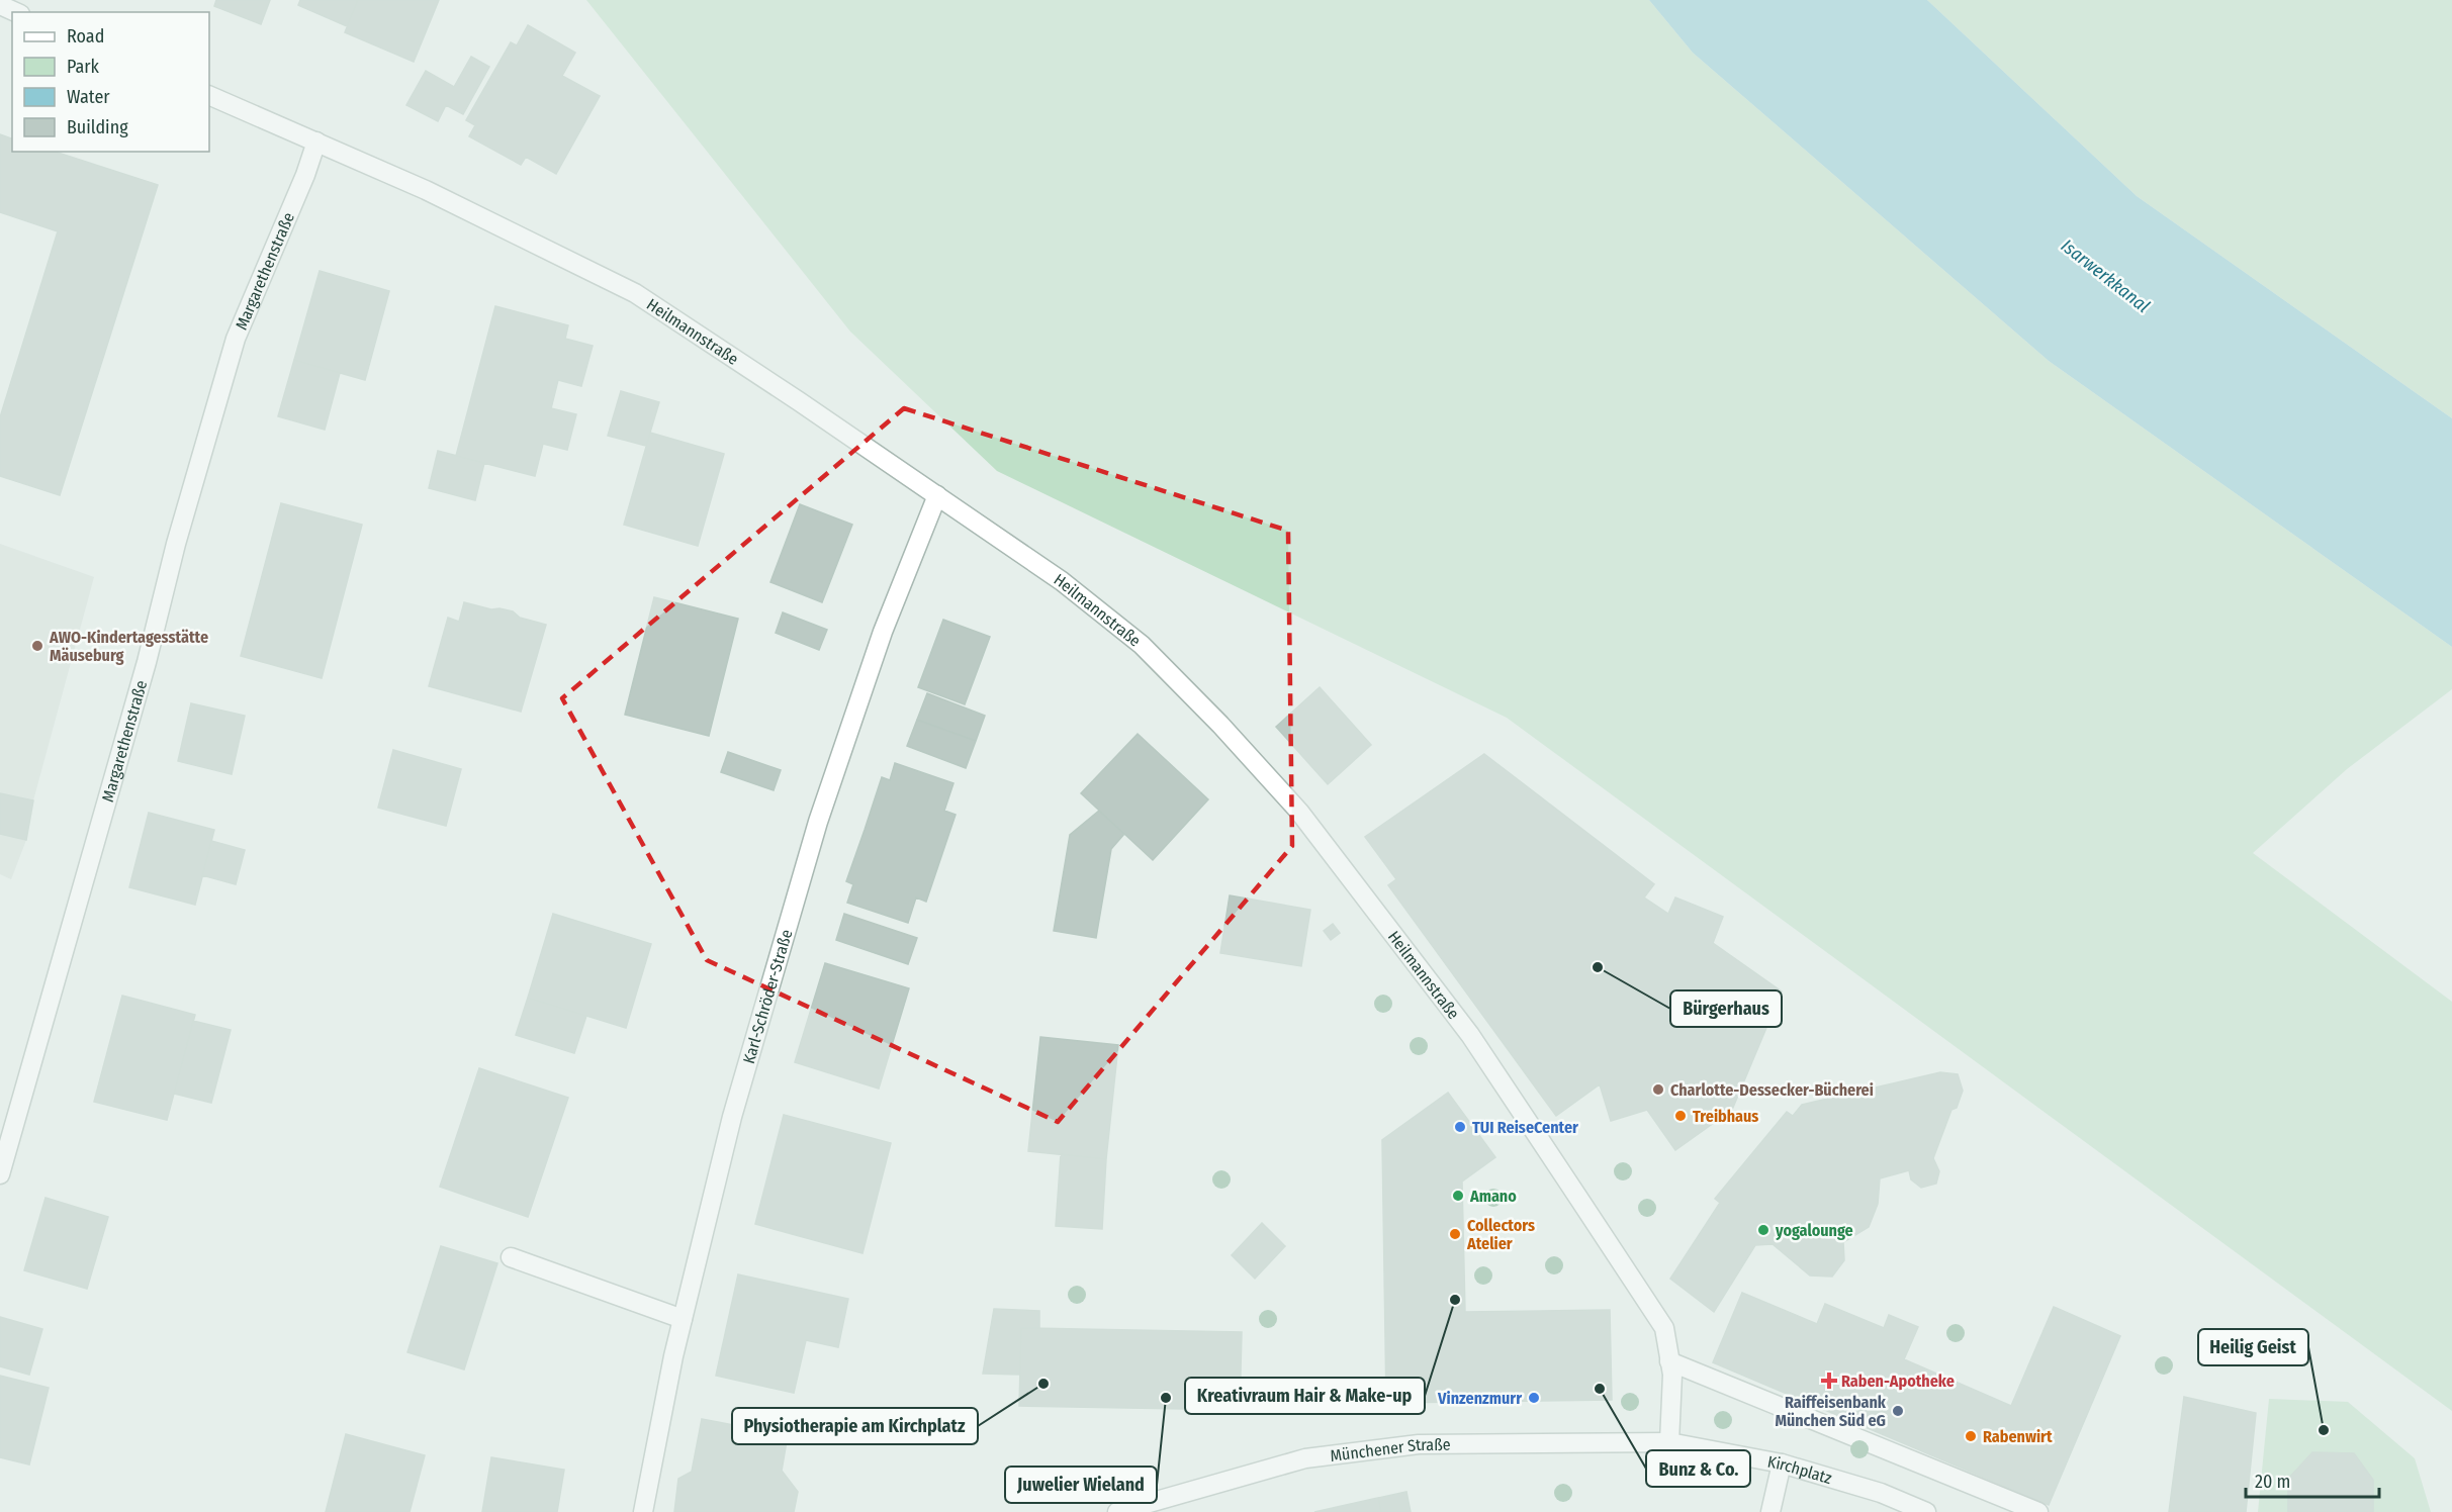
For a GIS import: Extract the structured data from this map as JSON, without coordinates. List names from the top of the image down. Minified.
{"streets":{"street":["Margarethenstraße","Heilmannstraße","Karl-Schröder-Straße","Münchener Straße","Kirchplatz"]},"crossings":[["Margarethenstraße","Heilmannstraße"],["Heilmannstraße","Karl-Schröder-Straße"],["Heilmannstraße","Münchener Straße"],["Heilmannstraße","Kirchplatz"],["Münchener Straße","Kirchplatz"]],"water":["Isarwerkkanal"],"places":{"other":["AWO-Kindertagesstätte Mäuseburg","Bürgerhaus","Charlotte-Dessecker-Bücherei","Treibhaus","TUI ReiseCenter","Amano","yogalounge","Collectors Atelier","Kreativraum Hair & Make-up","Physiotherapie am Kirchplatz","Bunz & Co.","Juwelier Wieland","Vinzenzmurr","Raiffeisenbank München Süd eG","Heilig Geist","Rabenwirt"],"health":["Raben-Apotheke"]},"legend":["Road","Park","Water","Building"],"scale_bar":"20 m"}
